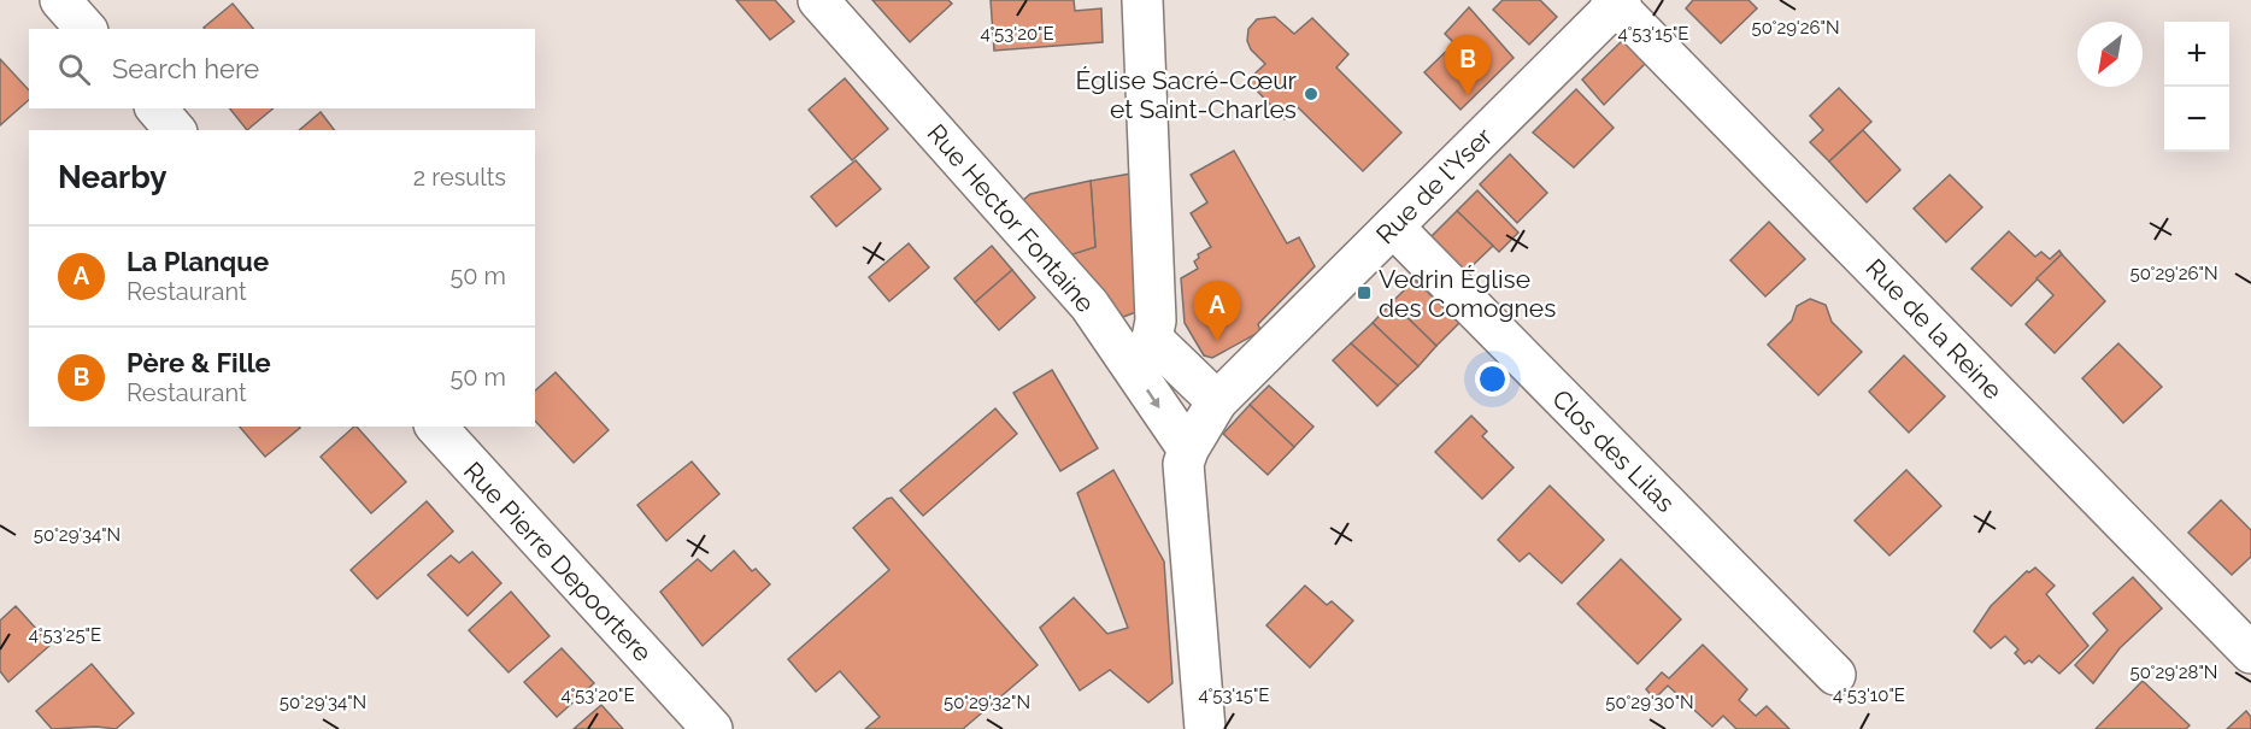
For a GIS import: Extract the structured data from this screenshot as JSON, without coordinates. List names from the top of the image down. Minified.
{"streets":{"street":["Rue de l'Yser","Rue Hector Fontaine","Rue de la Reine","Clos des Lilas","Rue Pierre Depoortere"]},"crossings":[["Rue de l'Yser","Rue Hector Fontaine"],["Rue de l'Yser","Rue de la Reine"],["Rue de l'Yser","Clos des Lilas"]],"places":{"other":["Église Sacré-Cœur et Saint-Charles"],"transit":["Vedrin Église des Comognes"]},"north":"bottom left","page":{"map_buttons":["+","−"],"search":"Search here","pins":["B","A"],"heading":["Nearby","2 results"],"list":[{"mark":"A","name":"La Planque","note":"Restaurant","value":"50 m"},{"mark":"B","name":"Père & Fille","note":"Restaurant","value":"50 m"}]},"coordinates":["50°29'26\"N","4°53'20\"E","4°53'15\"E","50°29'34\"N","4°53'25\"E","50°29'28\"N","4°53'10\"E","50°29'32\"N","50°29'30\"N"]}
